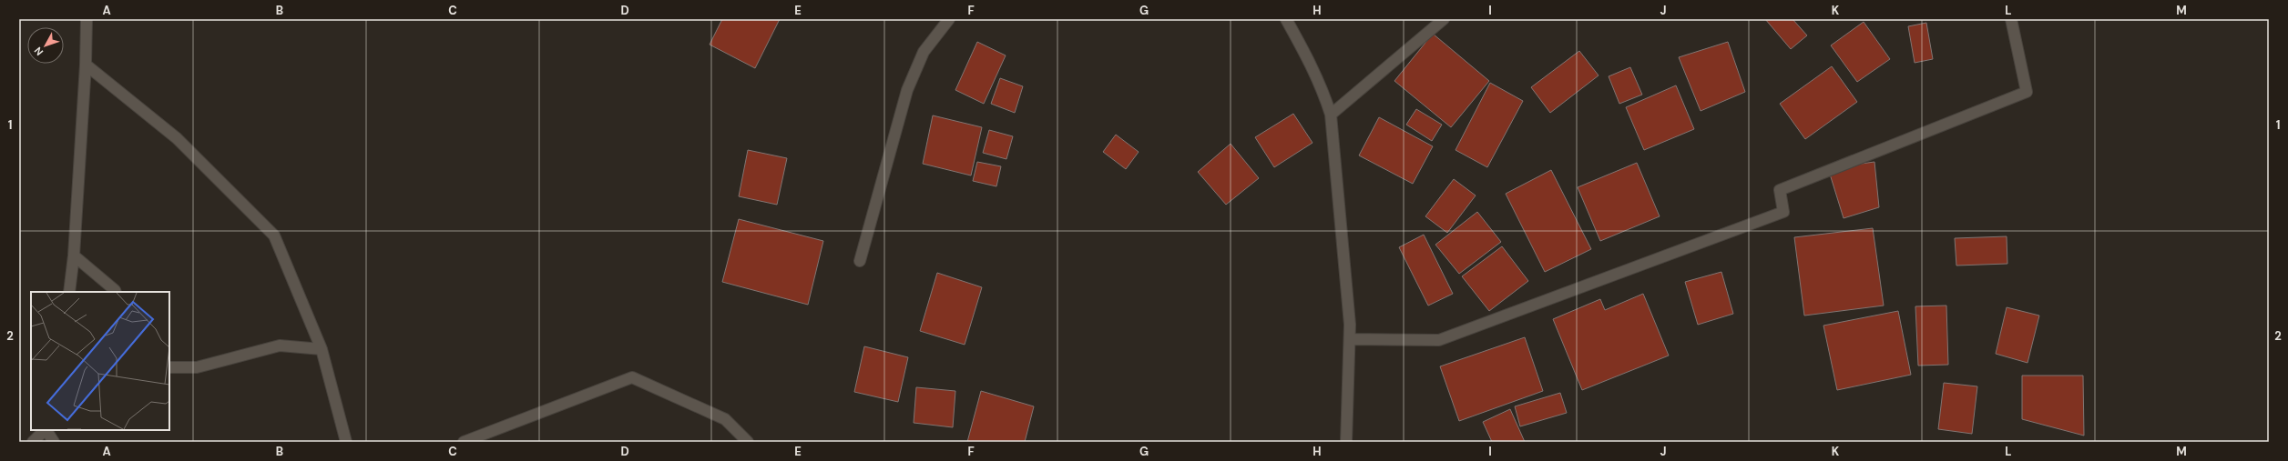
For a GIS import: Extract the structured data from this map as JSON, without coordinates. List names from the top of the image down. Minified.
{"north":"bottom left","grid":{"columns":["A","B","C","D","E","F","G","H","I","J","K","L","M"],"rows":["1","2"]}}
